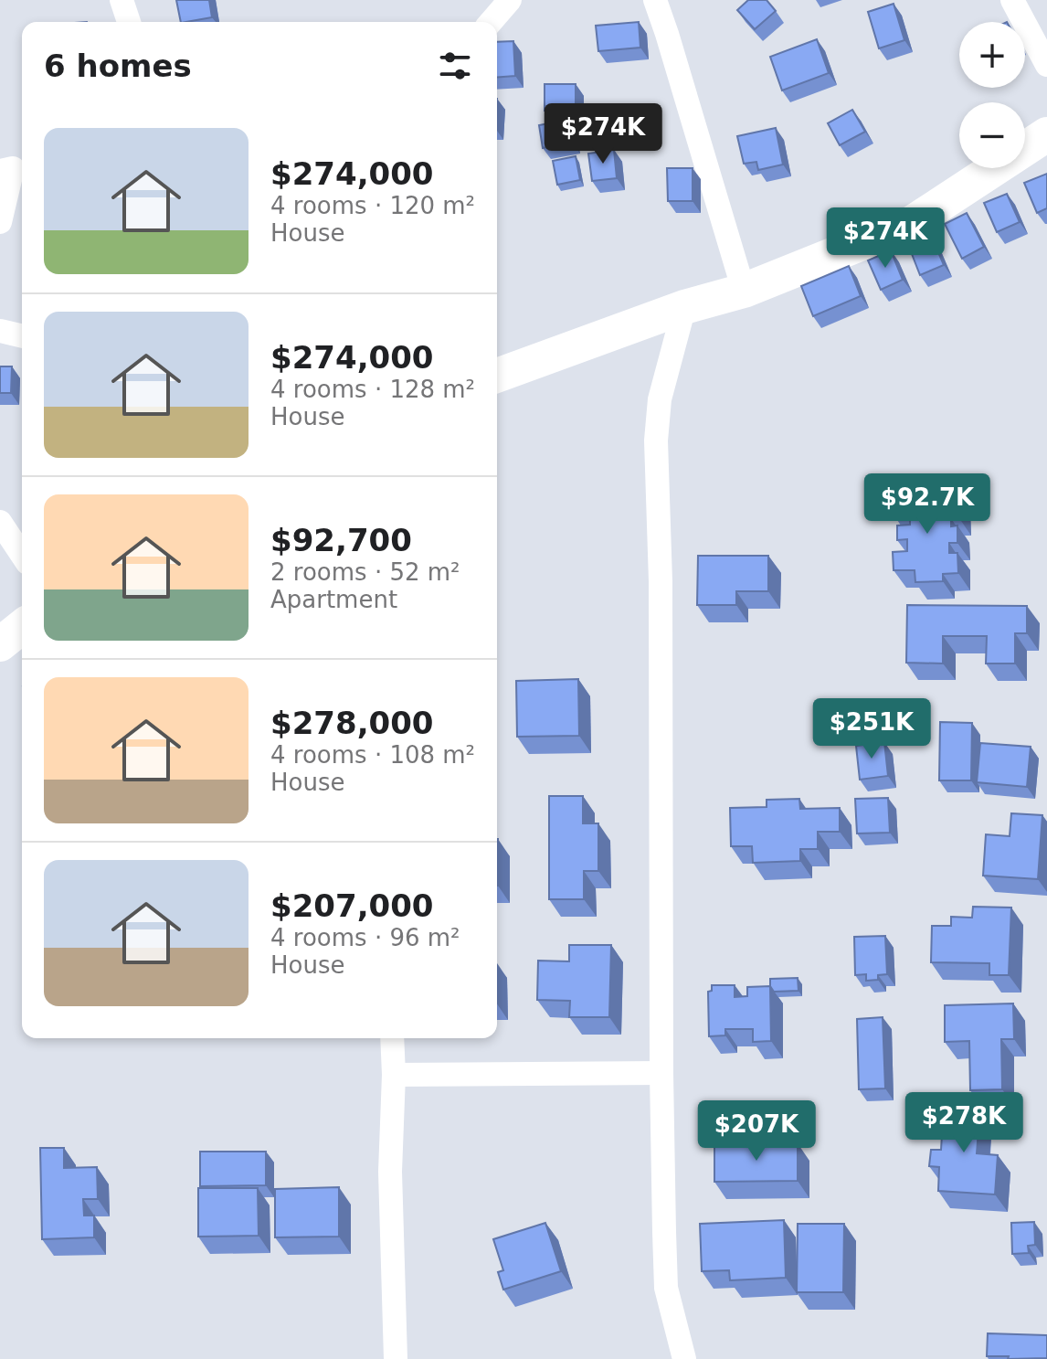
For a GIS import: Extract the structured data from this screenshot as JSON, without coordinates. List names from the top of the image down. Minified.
{"page":{"map_buttons":["+","−"],"heading":"6 homes","price":["$274K","$274K","$92.7K","$251K","$278K","$207K"],"list":[{"name":"$274,000","note":"4 rooms · 120 m² · House"},{"name":"$274,000","note":"4 rooms · 128 m² · House"},{"name":"$92,700","note":"2 rooms · 52 m² · Apartment"},{"name":"$278,000","note":"4 rooms · 108 m² · House"},{"name":"$207,000","note":"4 rooms · 96 m² · House"}]}}
